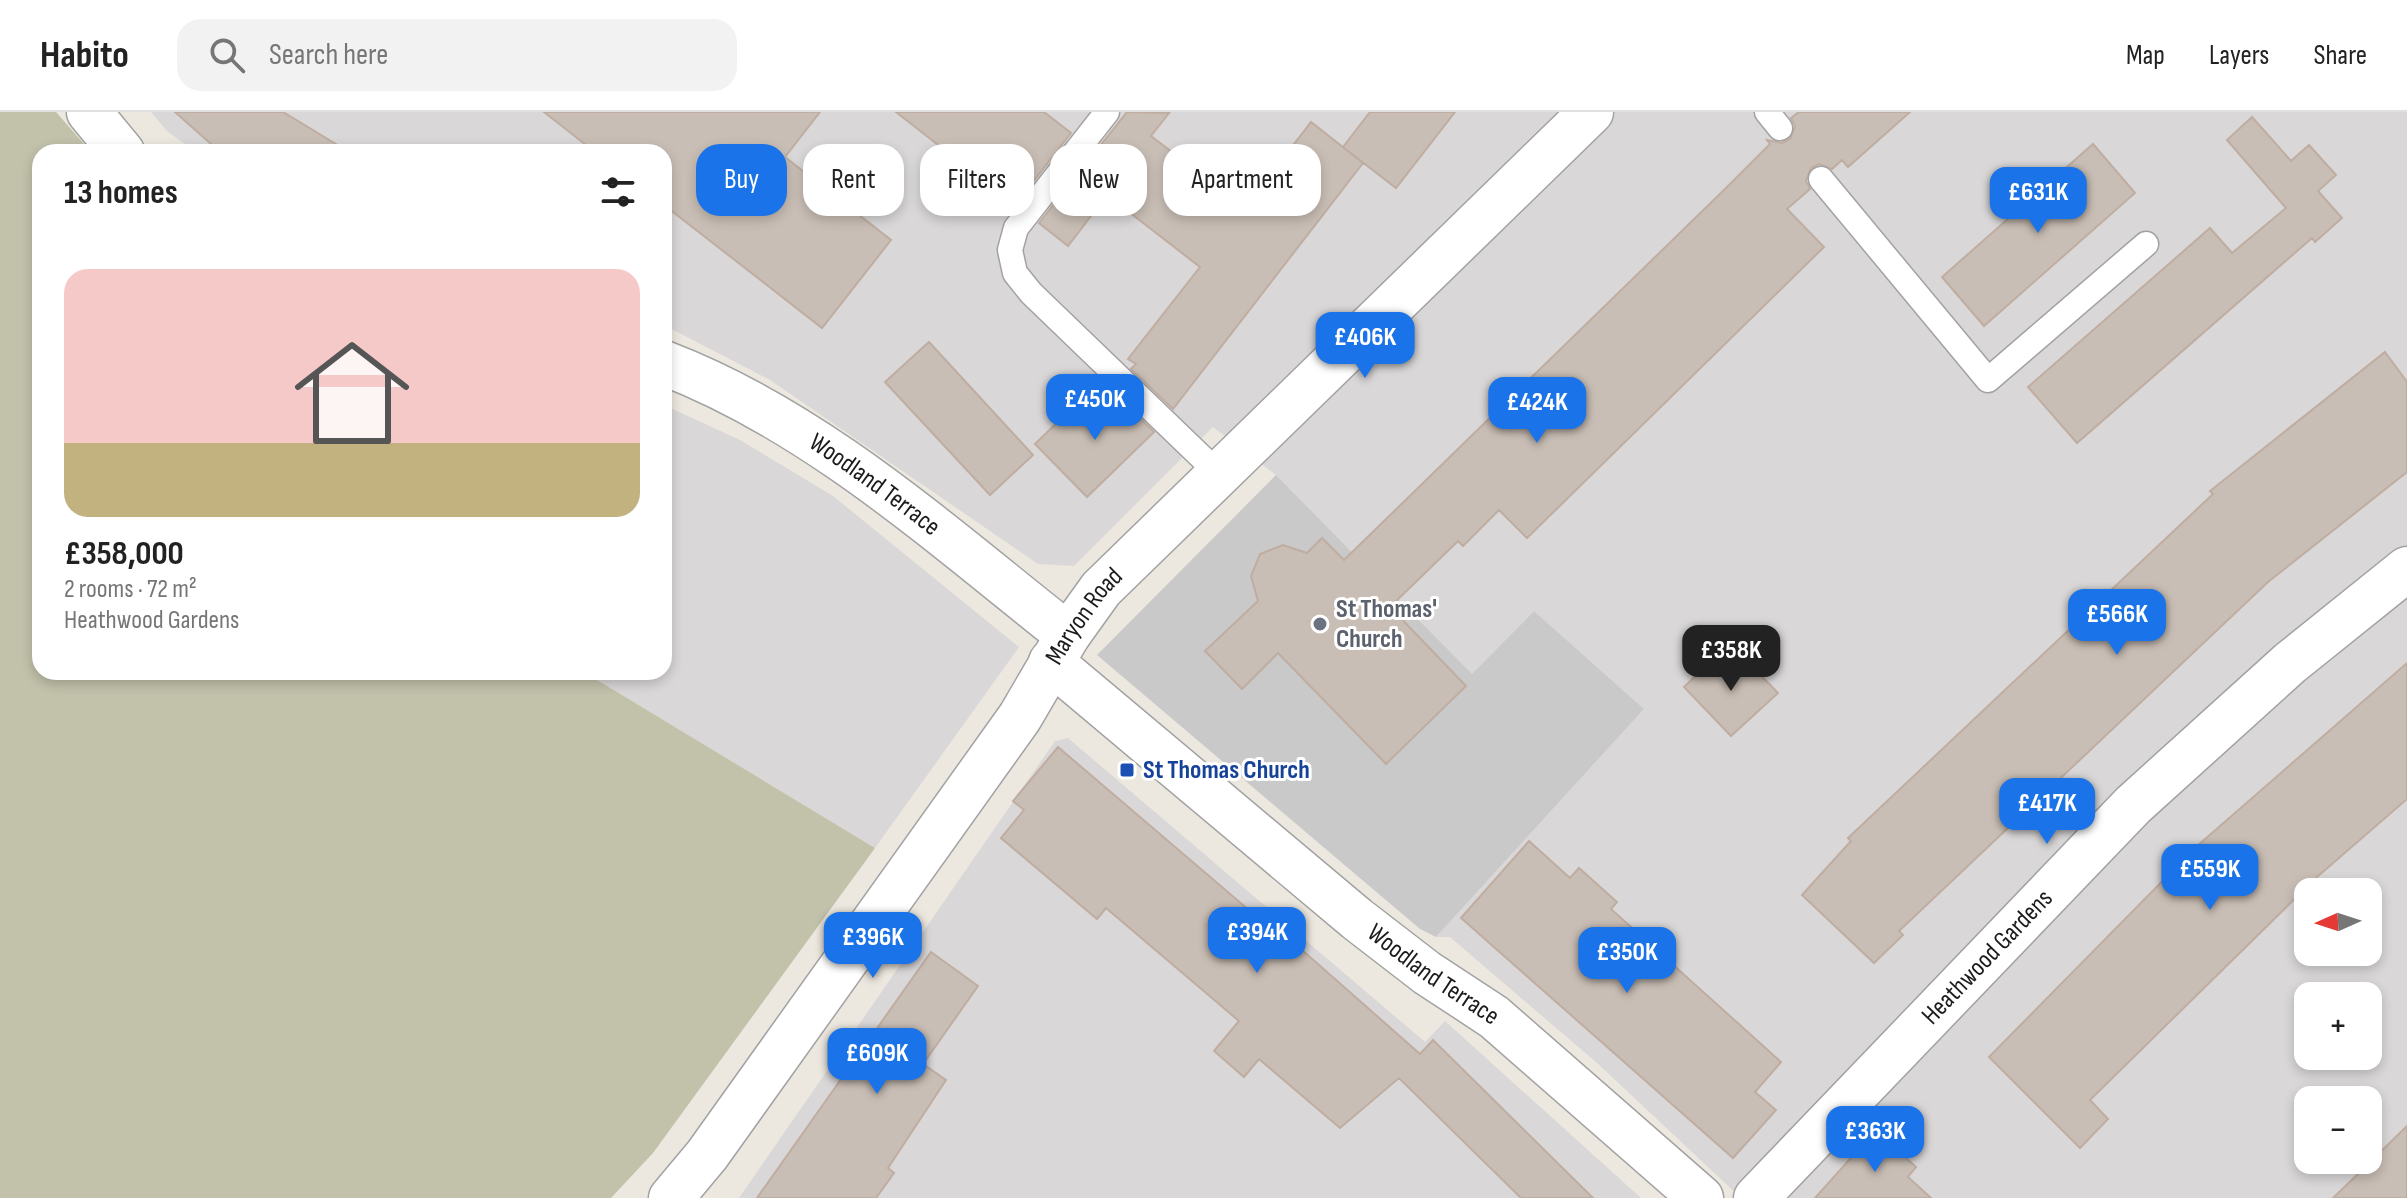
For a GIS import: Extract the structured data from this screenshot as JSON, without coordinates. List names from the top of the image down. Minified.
{"streets":{"street":["Woodland Terrace","Maryon Road","Heathwood Gardens"]},"crossings":[["Woodland Terrace","Maryon Road"]],"places":{"other":["St Thomas' Church"],"transit":["St Thomas Church"]},"north":"left","page":{"header":"Habito","search":"Search here","nav":["Map","Layers","Share"],"chip":["Buy","Rent","Filters","New","Apartment"],"heading":"13 homes","price":["£631K","£406K","£450K","£424K","£566K","£358K","£417K","£559K","£394K","£396K","£350K","£609K","£363K"],"list":[{"name":"£358,000","note":"2 rooms · 72 m² · Heathwood Gardens"}],"map_buttons":["+","−"]}}
